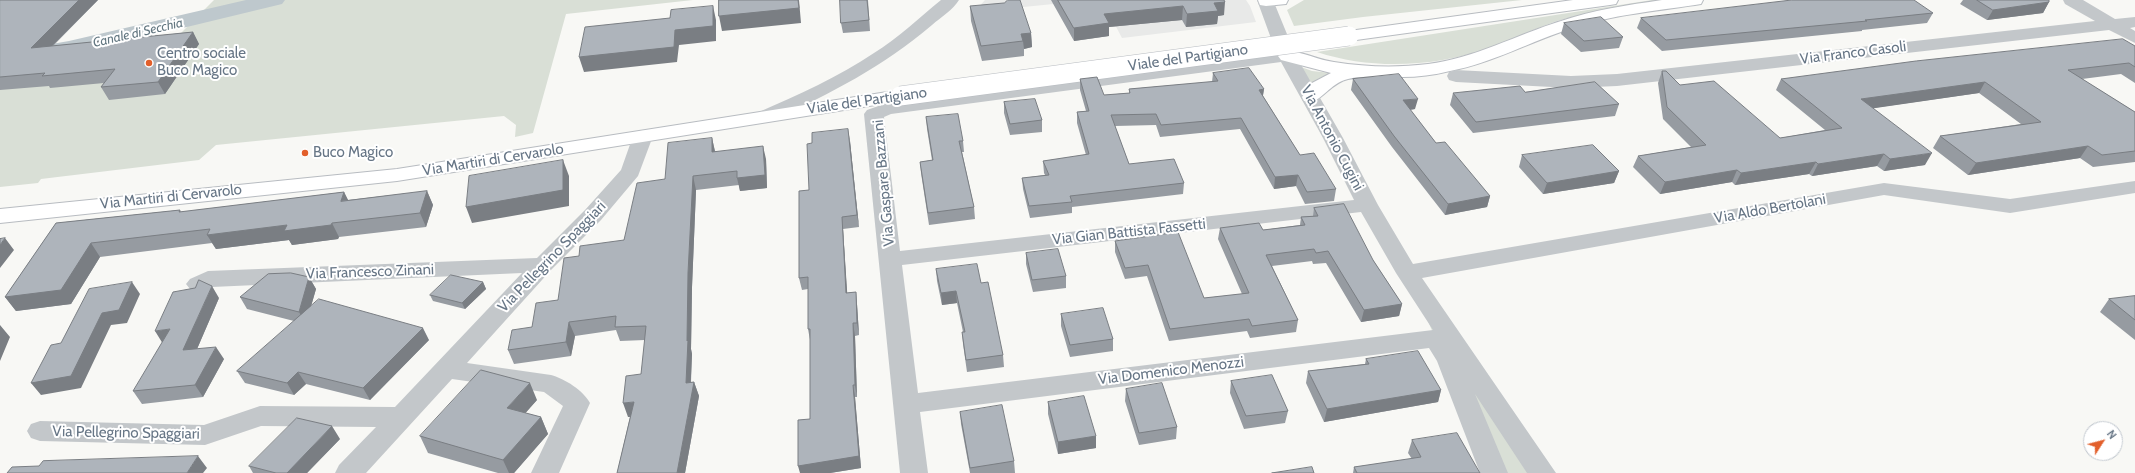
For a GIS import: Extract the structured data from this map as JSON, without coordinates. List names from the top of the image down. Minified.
{"streets":{"main road":["Viale del Partigiano","Via Martiri di Cervarolo"],"street":["Via Franco Casoli","Via Antonio Cugini","Via Gaspare Bazzani","Via Aldo Bertolani","Via Gian Battista Fassetti","Via Pellegrino Spaggiari","Via Francesco Zinani","Via Domenico Menozzi"]},"crossings":[["Viale del Partigiano","Via Martiri di Cervarolo"],["Via Antonio Cugini","Via Gaspare Bazzani"],["Via Antonio Cugini","Via Aldo Bertolani"],["Via Antonio Cugini","Via Gian Battista Fassetti"],["Via Antonio Cugini","Via Domenico Menozzi"],["Via Martiri di Cervarolo","Via Pellegrino Spaggiari"],["Via Gaspare Bazzani","Via Gian Battista Fassetti"],["Via Gaspare Bazzani","Via Domenico Menozzi"],["Via Pellegrino Spaggiari","Via Francesco Zinani"]],"water":["Canale di Secchia"],"places":["Centro sociale Buco Magico","Buco Magico"],"north":"top right"}
